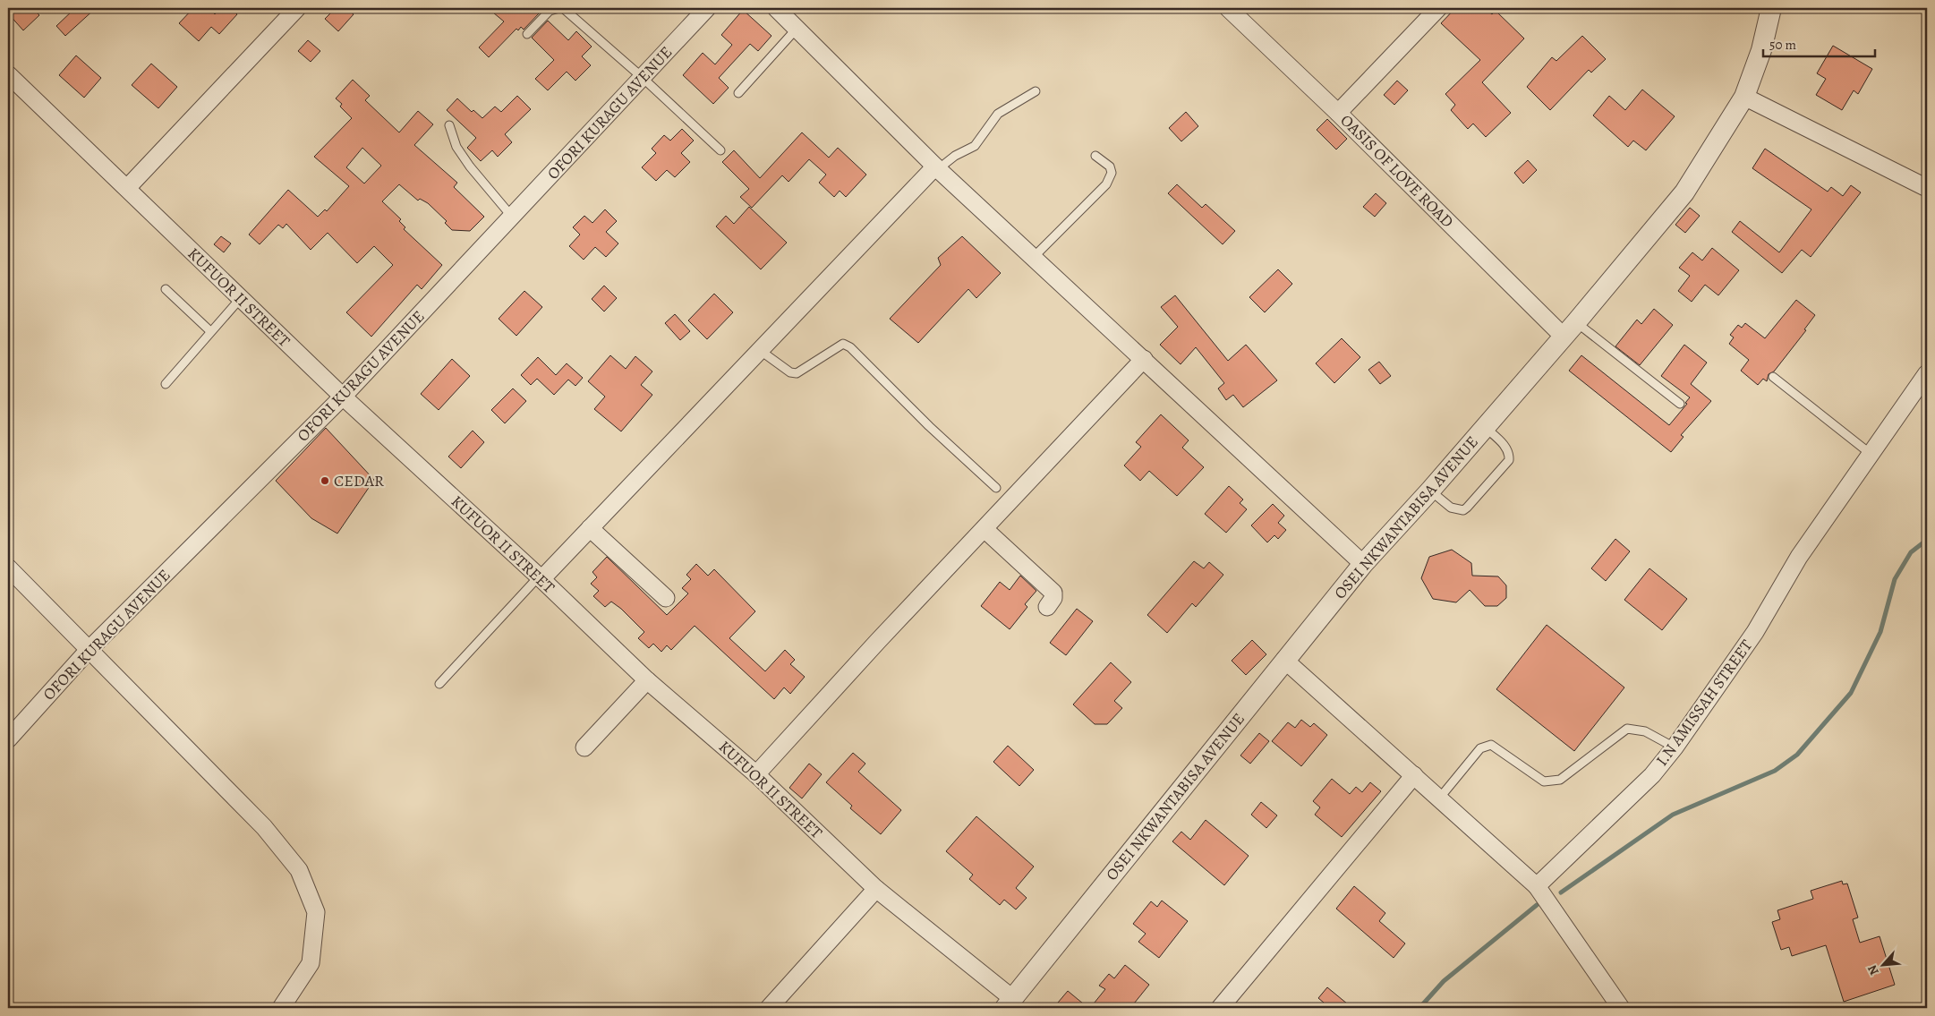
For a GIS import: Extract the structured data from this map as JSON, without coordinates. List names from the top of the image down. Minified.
{"streets":{"street":["OFORI KURAGU AVENUE","OASIS OF LOVE ROAD","KUFUOR II STREET","OSEI NKWANTABISA AVENUE","I.N AMISSAH STREET"]},"crossings":[["OFORI KURAGU AVENUE","KUFUOR II STREET"],["OASIS OF LOVE ROAD","OSEI NKWANTABISA AVENUE"],["KUFUOR II STREET","OSEI NKWANTABISA AVENUE"]],"places":["CEDAR"],"scale_bar":"50 m","north":"bottom left"}
